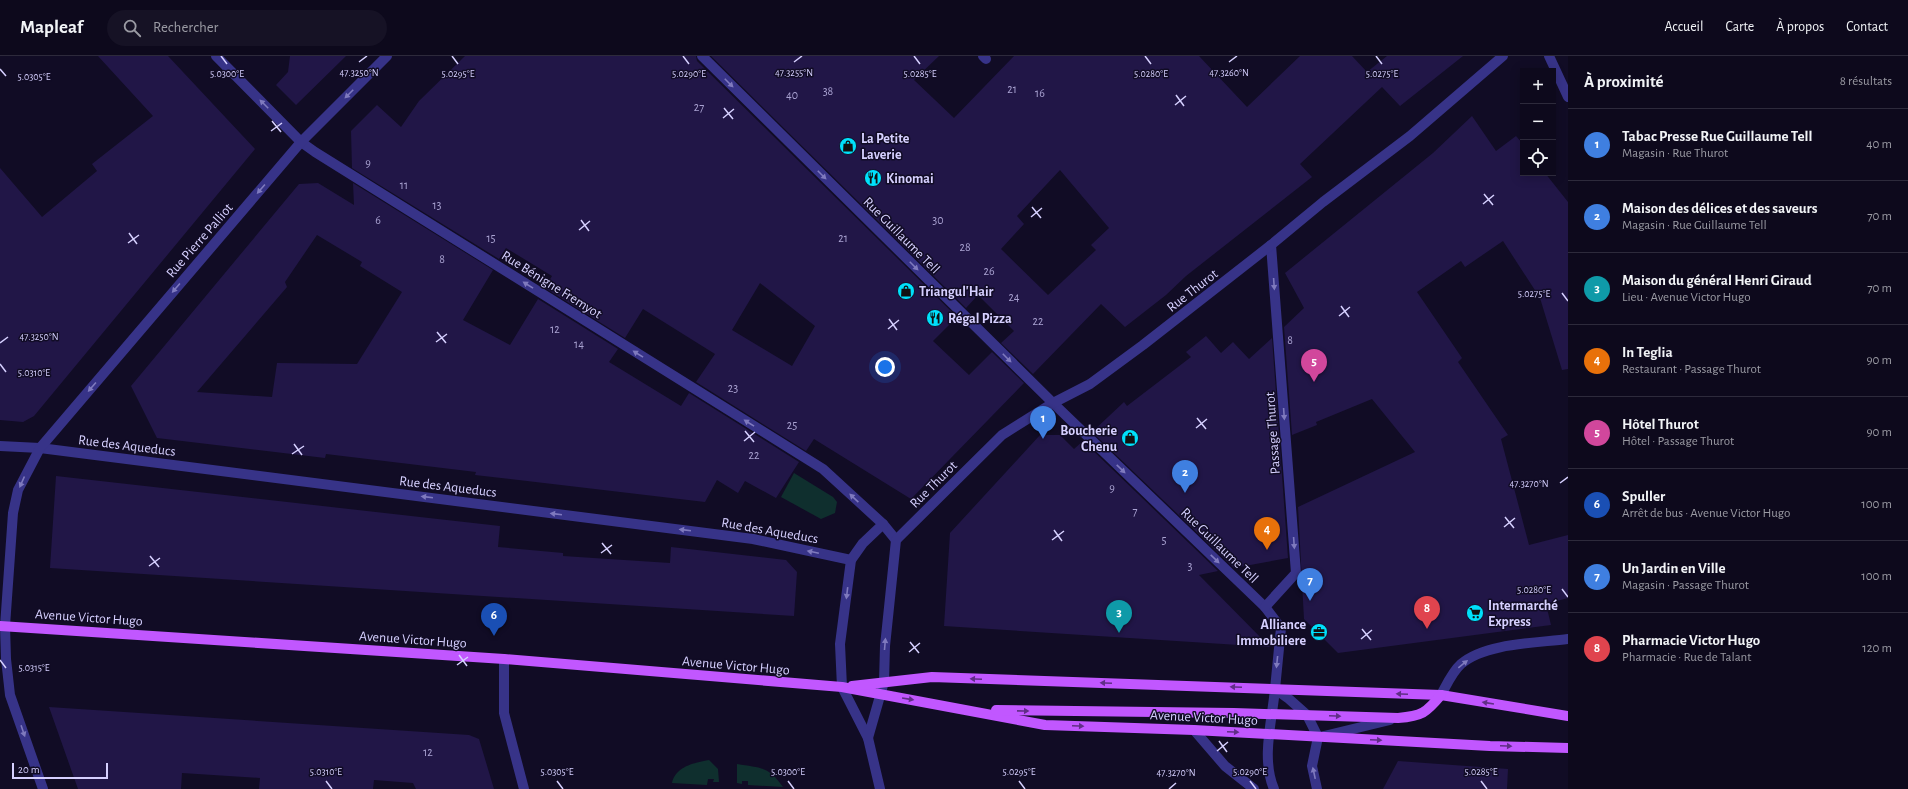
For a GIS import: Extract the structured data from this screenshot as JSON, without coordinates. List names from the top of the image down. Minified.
{"streets":{"main road":["Avenue Victor Hugo"],"street":["Rue Guillaume Tell","Rue Pierre Palliot","Rue Bénigne Fremyot","Rue Thurot","Passage Thurot","Rue des Aqueducs"]},"crossings":[["Rue Guillaume Tell","Rue Thurot"],["Rue Guillaume Tell","Passage Thurot"],["Rue Guillaume Tell","Avenue Victor Hugo"],["Rue Pierre Palliot","Rue Bénigne Fremyot"],["Rue Pierre Palliot","Rue des Aqueducs"],["Rue Pierre Palliot","Avenue Victor Hugo"],["Rue Thurot","Passage Thurot"]],"one_way":["Rue Guillaume Tell","Rue Pierre Palliot","Rue Bénigne Fremyot","Passage Thurot","Rue des Aqueducs"],"places":{"shop":["La Petite Laverie","Triangul'Hair","Boucherie Chenu"],"restaurant":["Kinomai","Régal Pizza"],"supermarket":["Intermarché Express"],"office":["Alliance Immobiliere"]},"house_numbers":["21","38","16","40","27","9","11","13","6","30","15","21","28","8","26","24","22","12","8","14","23","25","22","9","7","5","3","12"],"scale_bar":"20 m","page":{"header":"Mapleaf","search":"Rechercher","nav":["Accueil","Carte","À propos","Contact"],"heading":["À proximité","8 résultats"],"map_buttons":["+","−"],"list":[{"mark":"1","name":"Tabac Presse Rue Guillaume Tell","note":"Magasin · Rue Thurot","value":"40 m"},{"mark":"2","name":"Maison des délices et des saveurs","note":"Magasin · Rue Guillaume Tell","value":"70 m"},{"mark":"3","name":"Maison du général Henri Giraud","note":"Lieu · Avenue Victor Hugo","value":"70 m"},{"mark":"4","name":"In Teglia","note":"Restaurant · Passage Thurot","value":"90 m"},{"mark":"5","name":"Hôtel Thurot","note":"Hôtel · Passage Thurot","value":"90 m"},{"mark":"6","name":"Spuller","note":"Arrêt de bus · Avenue Victor Hugo","value":"100 m"},{"mark":"7","name":"Un Jardin en Ville","note":"Magasin · Passage Thurot","value":"100 m"},{"mark":"8","name":"Pharmacie Victor Hugo","note":"Pharmacie · Rue de Talant","value":"120 m"}],"pins":["5","1","2","4","7","8","3","6"],"scale":"20 m"},"coordinates":["47.3250°N","47.3255°N","47.3260°N","5.0300°E","5.0295°E","5.0290°E","5.0285°E","5.0280°E","5.0275°E","5.0305°E","5.0310°E","47.3270°N","5.0315°E"]}
